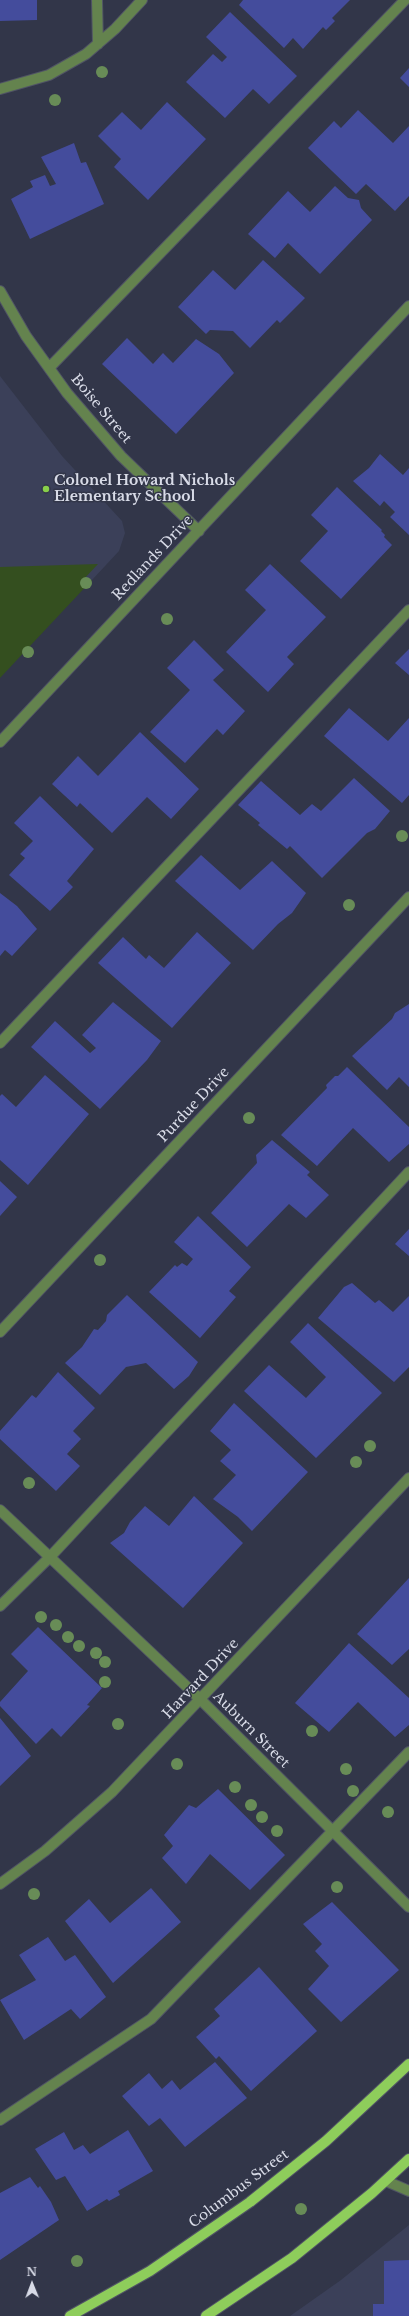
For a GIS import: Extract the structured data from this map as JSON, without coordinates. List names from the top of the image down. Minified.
{"streets":{"main road":["Columbus Street"],"street":["Boise Street","Redlands Drive","Purdue Drive","Harvard Drive","Auburn Street"]},"crossings":[["Boise Street","Redlands Drive"],["Harvard Drive","Auburn Street"]],"places":["Colonel Howard Nichols Elementary School"],"north":"top"}
